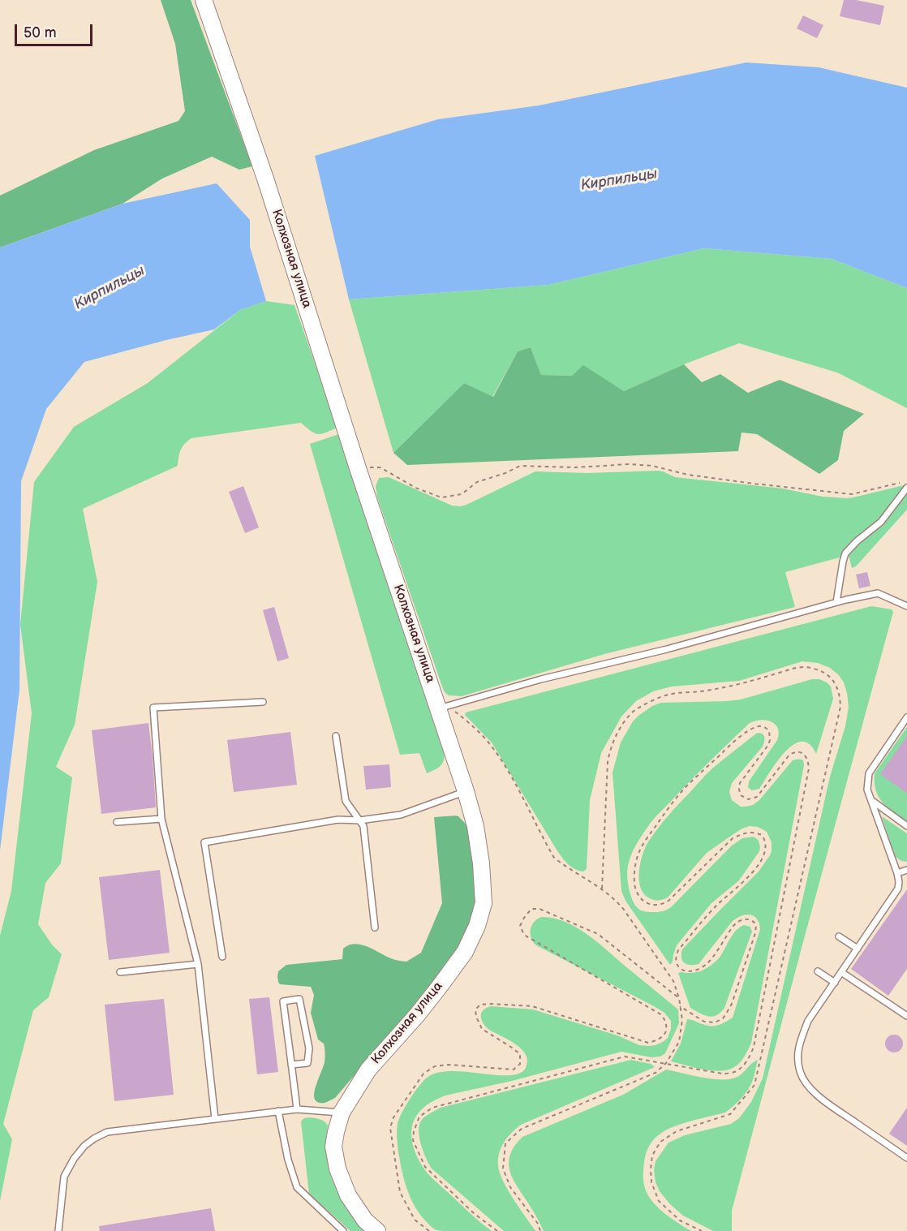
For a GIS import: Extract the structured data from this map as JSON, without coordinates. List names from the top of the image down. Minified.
{"streets":{"main road":["Колхозная улица"]},"water":["Кирпильцы"],"scale_bar":"50 m"}
